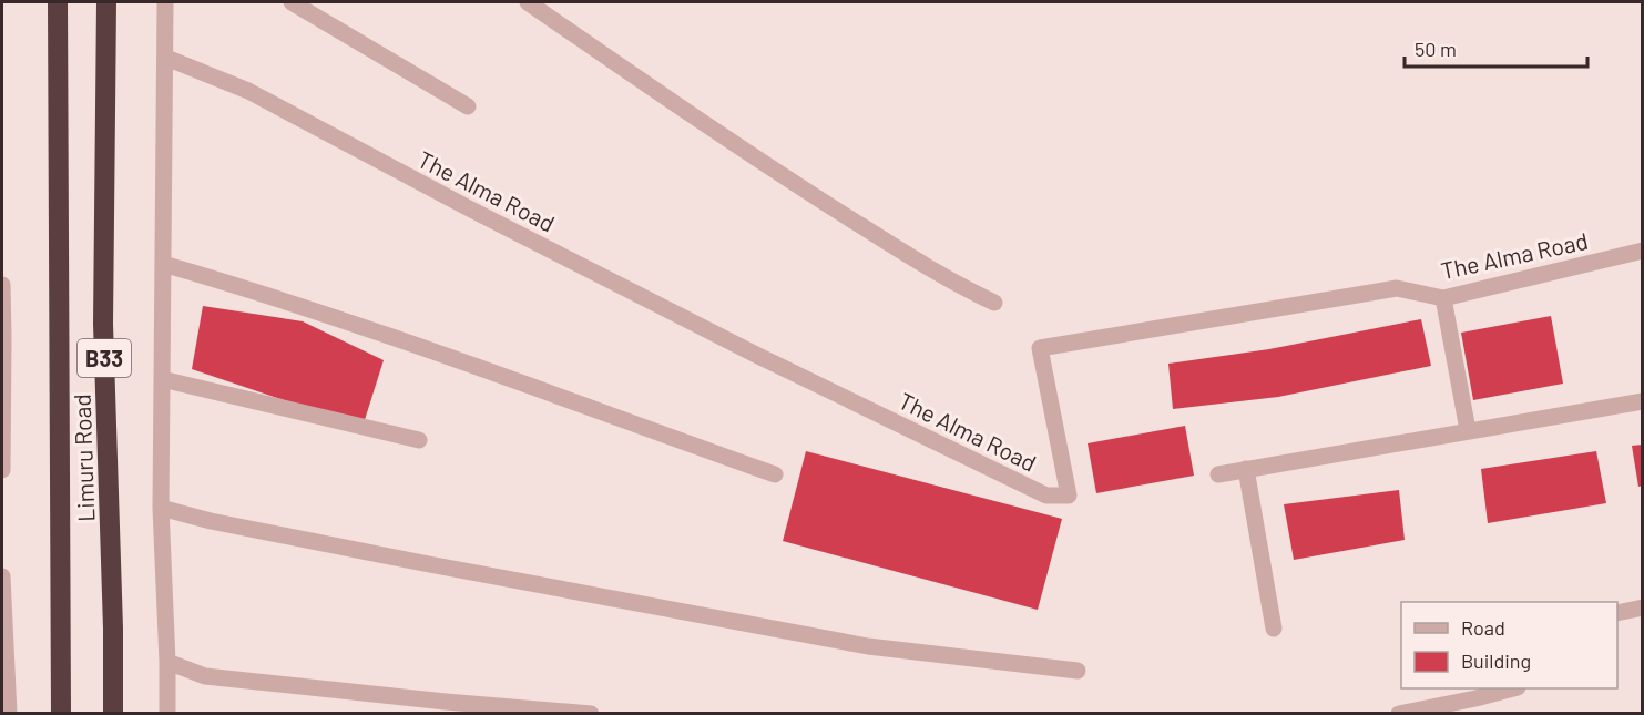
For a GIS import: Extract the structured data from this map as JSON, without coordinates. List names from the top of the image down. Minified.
{"streets":{"highway":["B33","Limuru Road"],"street":["The Alma Road"]},"legend":["Road","Building"],"scale_bar":"50 m"}
